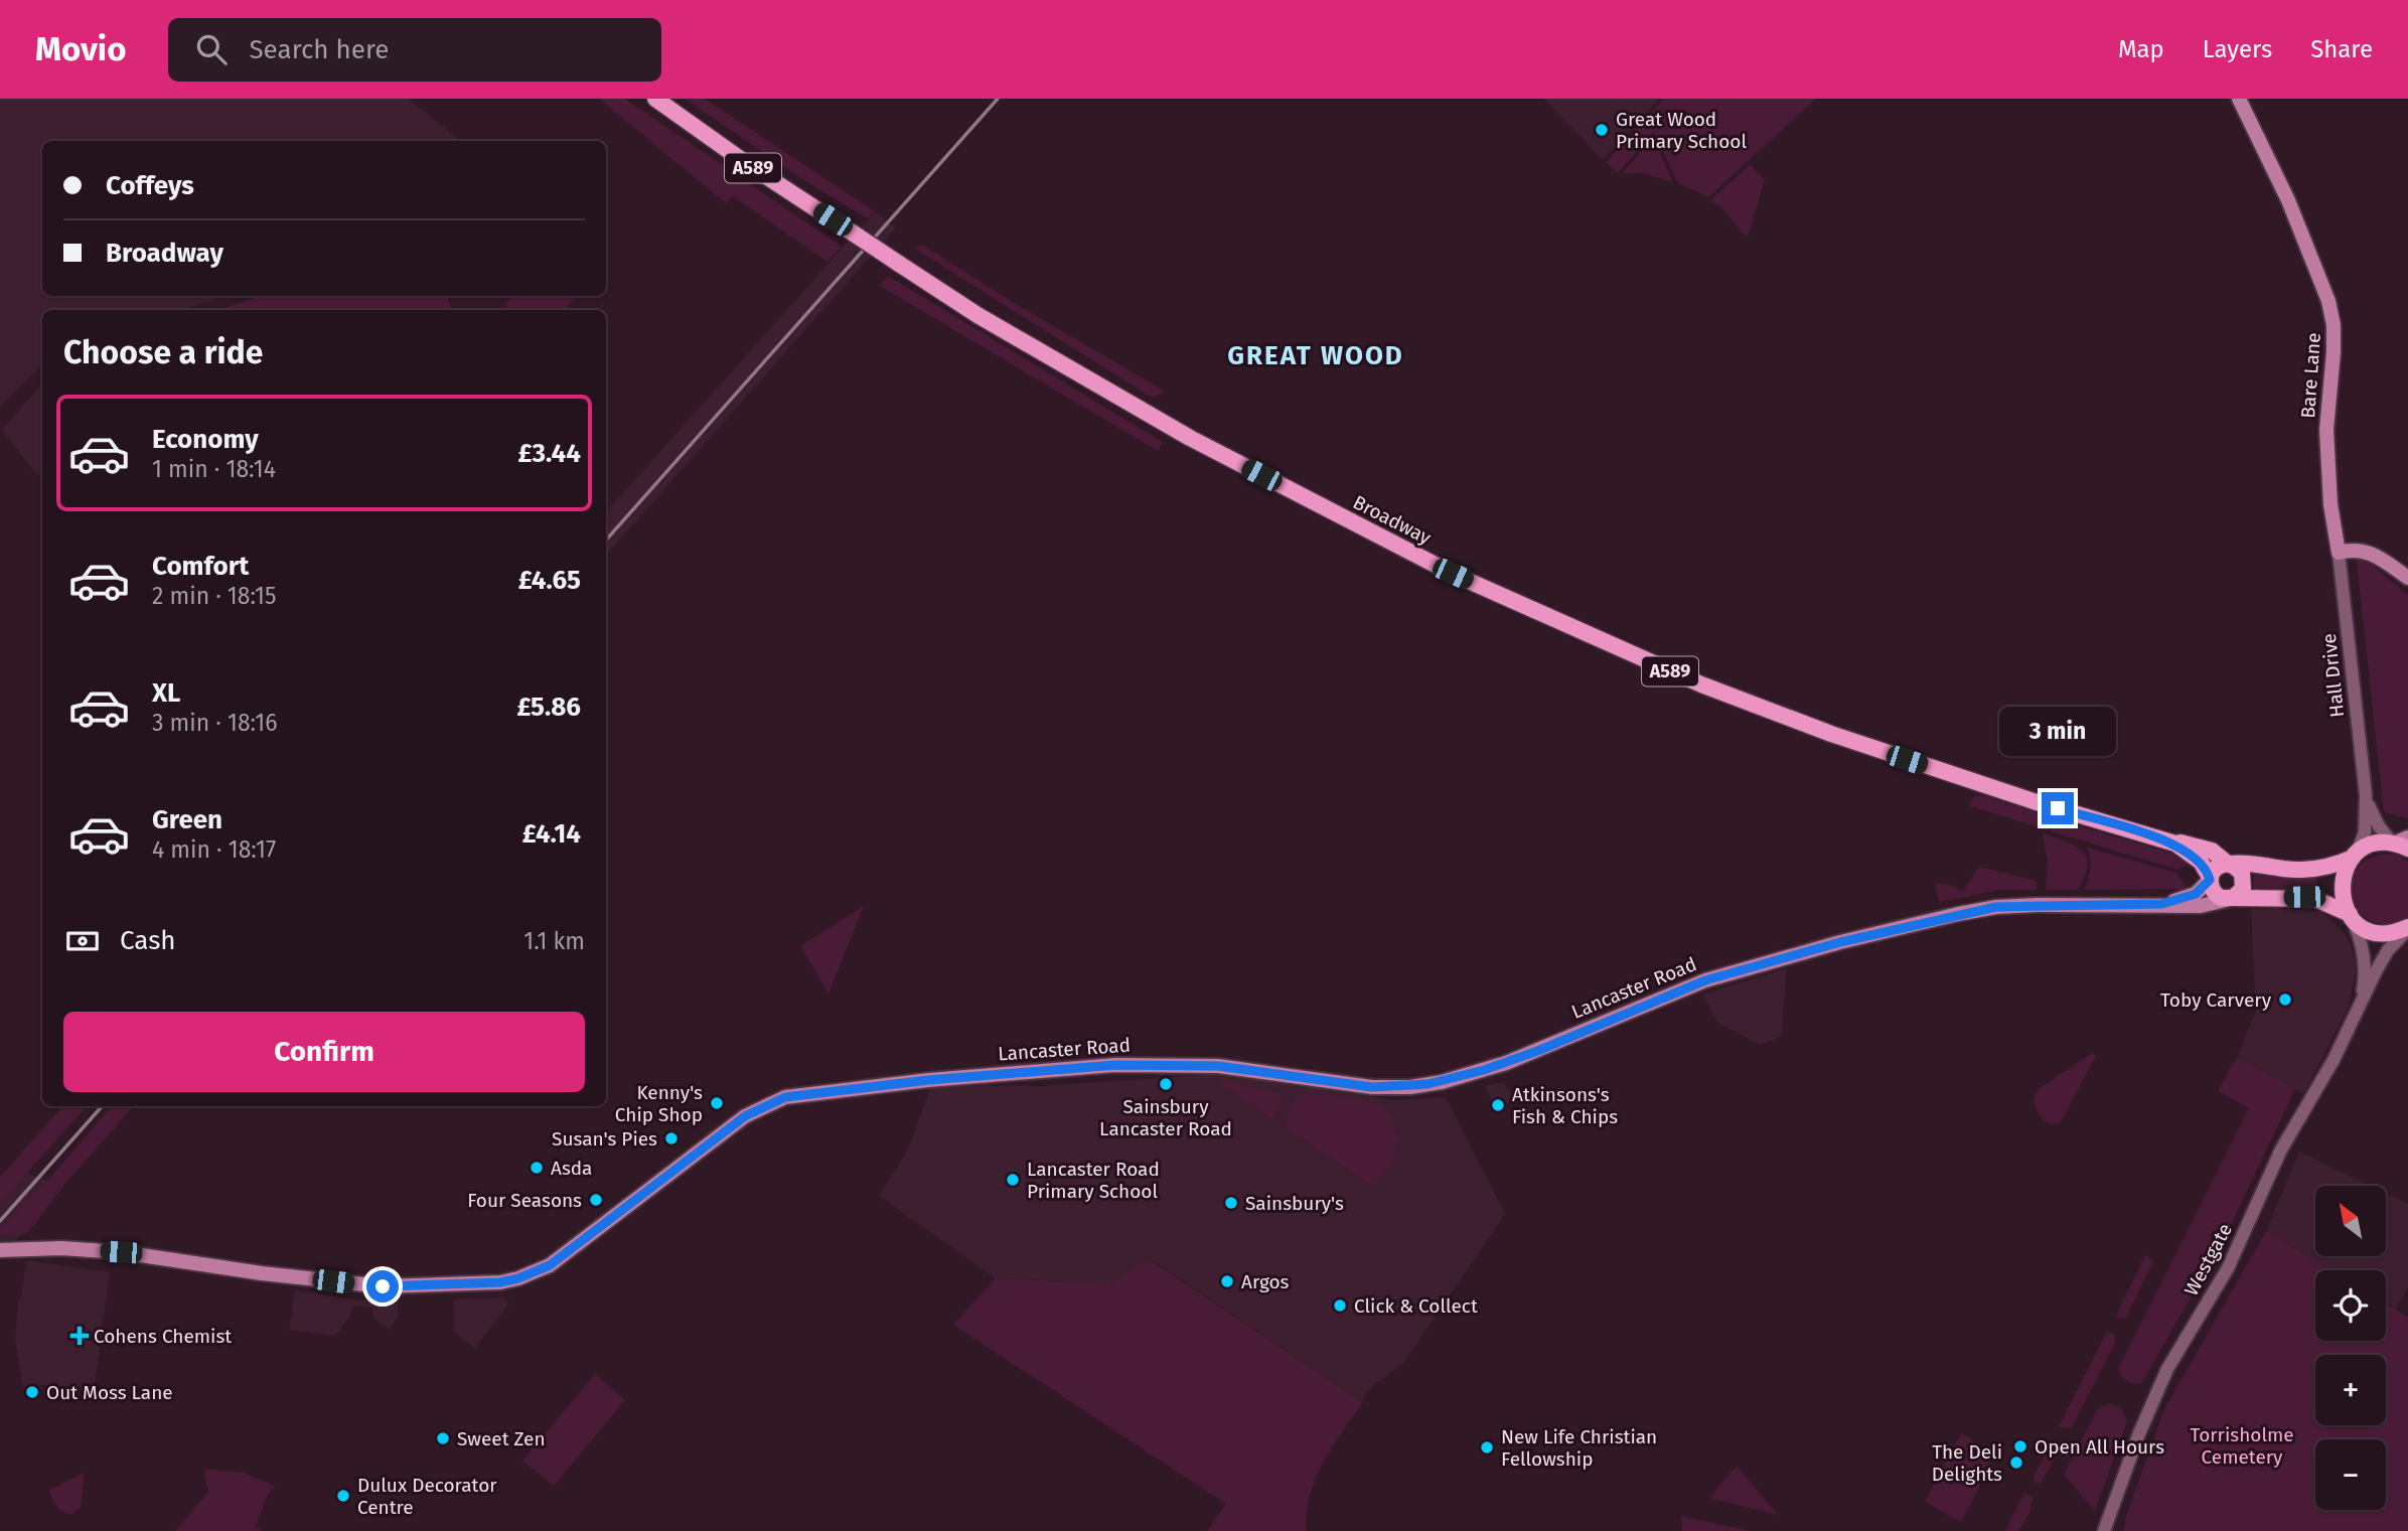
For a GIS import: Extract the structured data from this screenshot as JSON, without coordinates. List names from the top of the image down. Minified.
{"streets":{"main road":["A589","Bare Lane","Broadway","Lancaster Road"],"street":["Hall Drive","Westgate"]},"crossings":[["A589","Broadway"],["A589","Lancaster Road"],["Bare Lane","Hall Drive"],["Broadway","Lancaster Road"],["Lancaster Road","Westgate"]],"districts":["GREAT WOOD"],"parks":["Torrisholme Cemetery"],"places":{"other":["Great Wood Primary School","Toby Carvery","Sainsbury Lancaster Road","Kenny's Chip Shop","Atkinsons's Fish & Chips","Susan's Pies","Asda","Lancaster Road Primary School","Four Seasons","Sainsbury's","Argos","Click & Collect","Out Moss Lane","Sweet Zen","Open All Hours","New Life Christian Fellowship","The Deli Delights","Dulux Decorator Centre"],"health":["Cohens Chemist"]},"north":"top left","page":{"header":"Movio","search":"Search here","nav":["Map","Layers","Share"],"banner":["Coffeys","Broadway"],"heading":"Choose a ride","list":[{"name":"Economy","note":"1 min · 18:14","value":"£3.44"},{"name":"Comfort","note":"2 min · 18:15","value":"£4.65"},{"name":"XL","note":"3 min · 18:16","value":"£5.86"},{"name":"Green","note":"4 min · 18:17","value":"£4.14"}],"bubble":"3 min","pay":["Cash","1.1 km"],"buttons":"Confirm","map_buttons":["+","−"]}}
